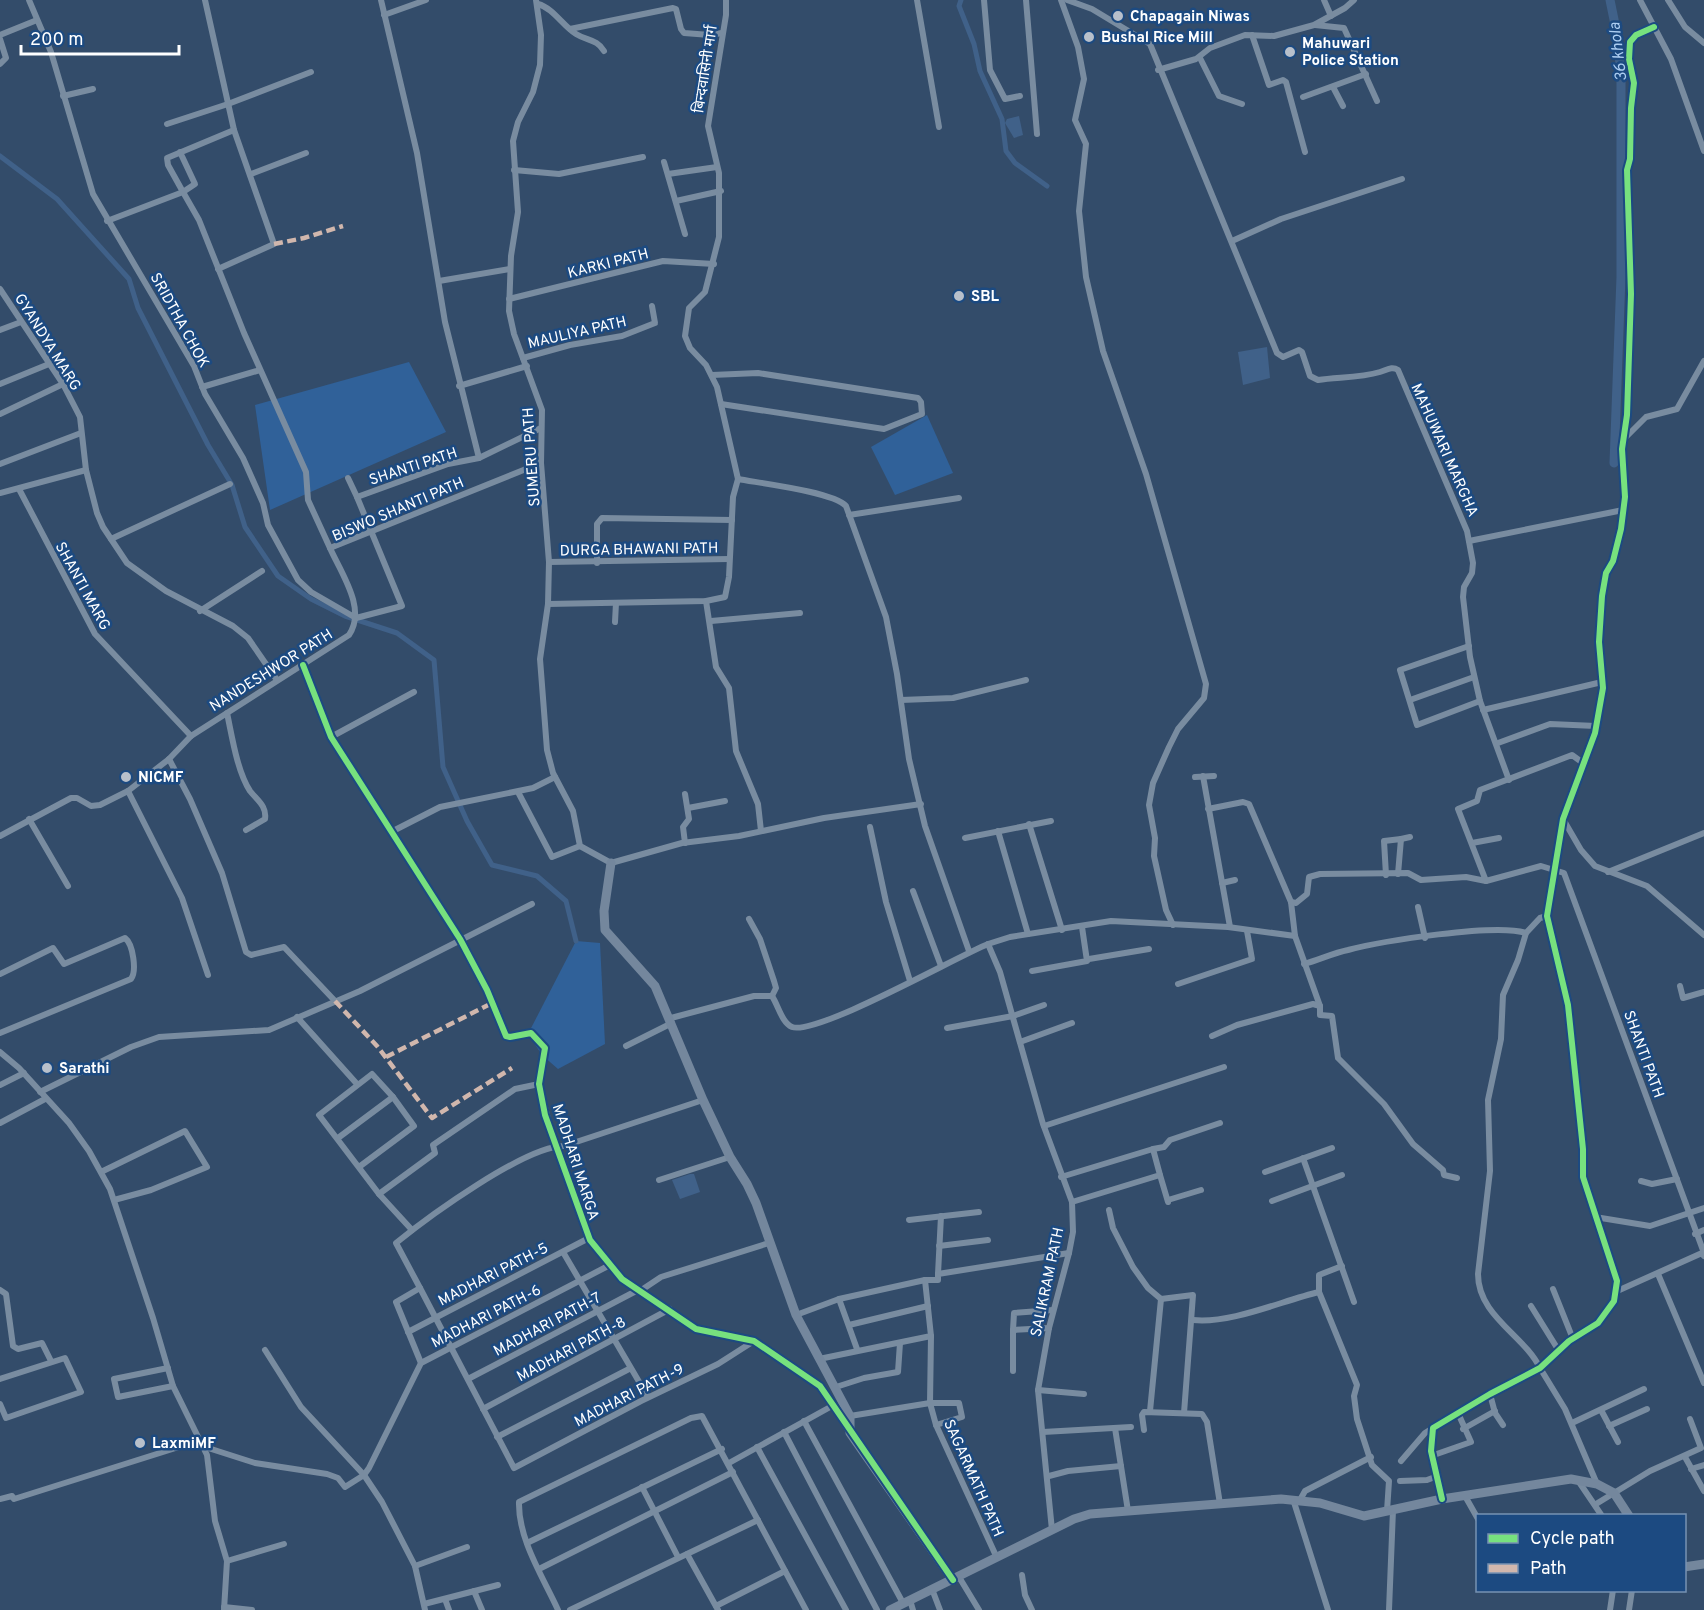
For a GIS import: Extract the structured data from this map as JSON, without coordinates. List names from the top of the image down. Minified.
{"streets":{"street":["बिन्दवासिनी मार्ग","KARKI PATH","SRIDTHA CHOK","MAULIYA PATH","GYANDYA MARG","MAHUWARI MARGHA","SUMERU PATH","SHANTI PATH","BISWO SHANTI PATH","DURGA BHAWANI PATH","SHANTI MARG","NANDESHWOR PATH","MADHARI MARGA","MADHARI PATH-5","SALIKRAM PATH","MADHARI PATH-6","MADHARI PATH-7","MADHARI PATH-8","MADHARI PATH-9","SAGARMATH PATH"]},"crossings":[["बिन्दवासिनी मार्ग","KARKI PATH"],["KARKI PATH","SUMERU PATH"],["SRIDTHA CHOK","SHANTI PATH"],["SRIDTHA CHOK","BISWO SHANTI PATH"],["SRIDTHA CHOK","NANDESHWOR PATH"],["MAULIYA PATH","SUMERU PATH"],["GYANDYA MARG","NANDESHWOR PATH"],["SUMERU PATH","SHANTI PATH"],["SUMERU PATH","BISWO SHANTI PATH"],["SUMERU PATH","DURGA BHAWANI PATH"],["SHANTI PATH","BISWO SHANTI PATH"],["SHANTI PATH","NANDESHWOR PATH"],["BISWO SHANTI PATH","NANDESHWOR PATH"],["SHANTI MARG","NANDESHWOR PATH"],["NANDESHWOR PATH","MADHARI MARGA"],["MADHARI MARGA","MADHARI PATH-5"],["MADHARI MARGA","MADHARI PATH-6"],["MADHARI MARGA","MADHARI PATH-7"],["MADHARI MARGA","MADHARI PATH-8"],["MADHARI MARGA","MADHARI PATH-9"]],"water":["36 khola"],"places":["Chapagain Niwas","Bushal Rice Mill","Mahuwari Police Station","SBL","NICMF","Sarathi","LaxmiMF"],"legend":["Cycle path","Path"],"scale_bar":"200 m"}
